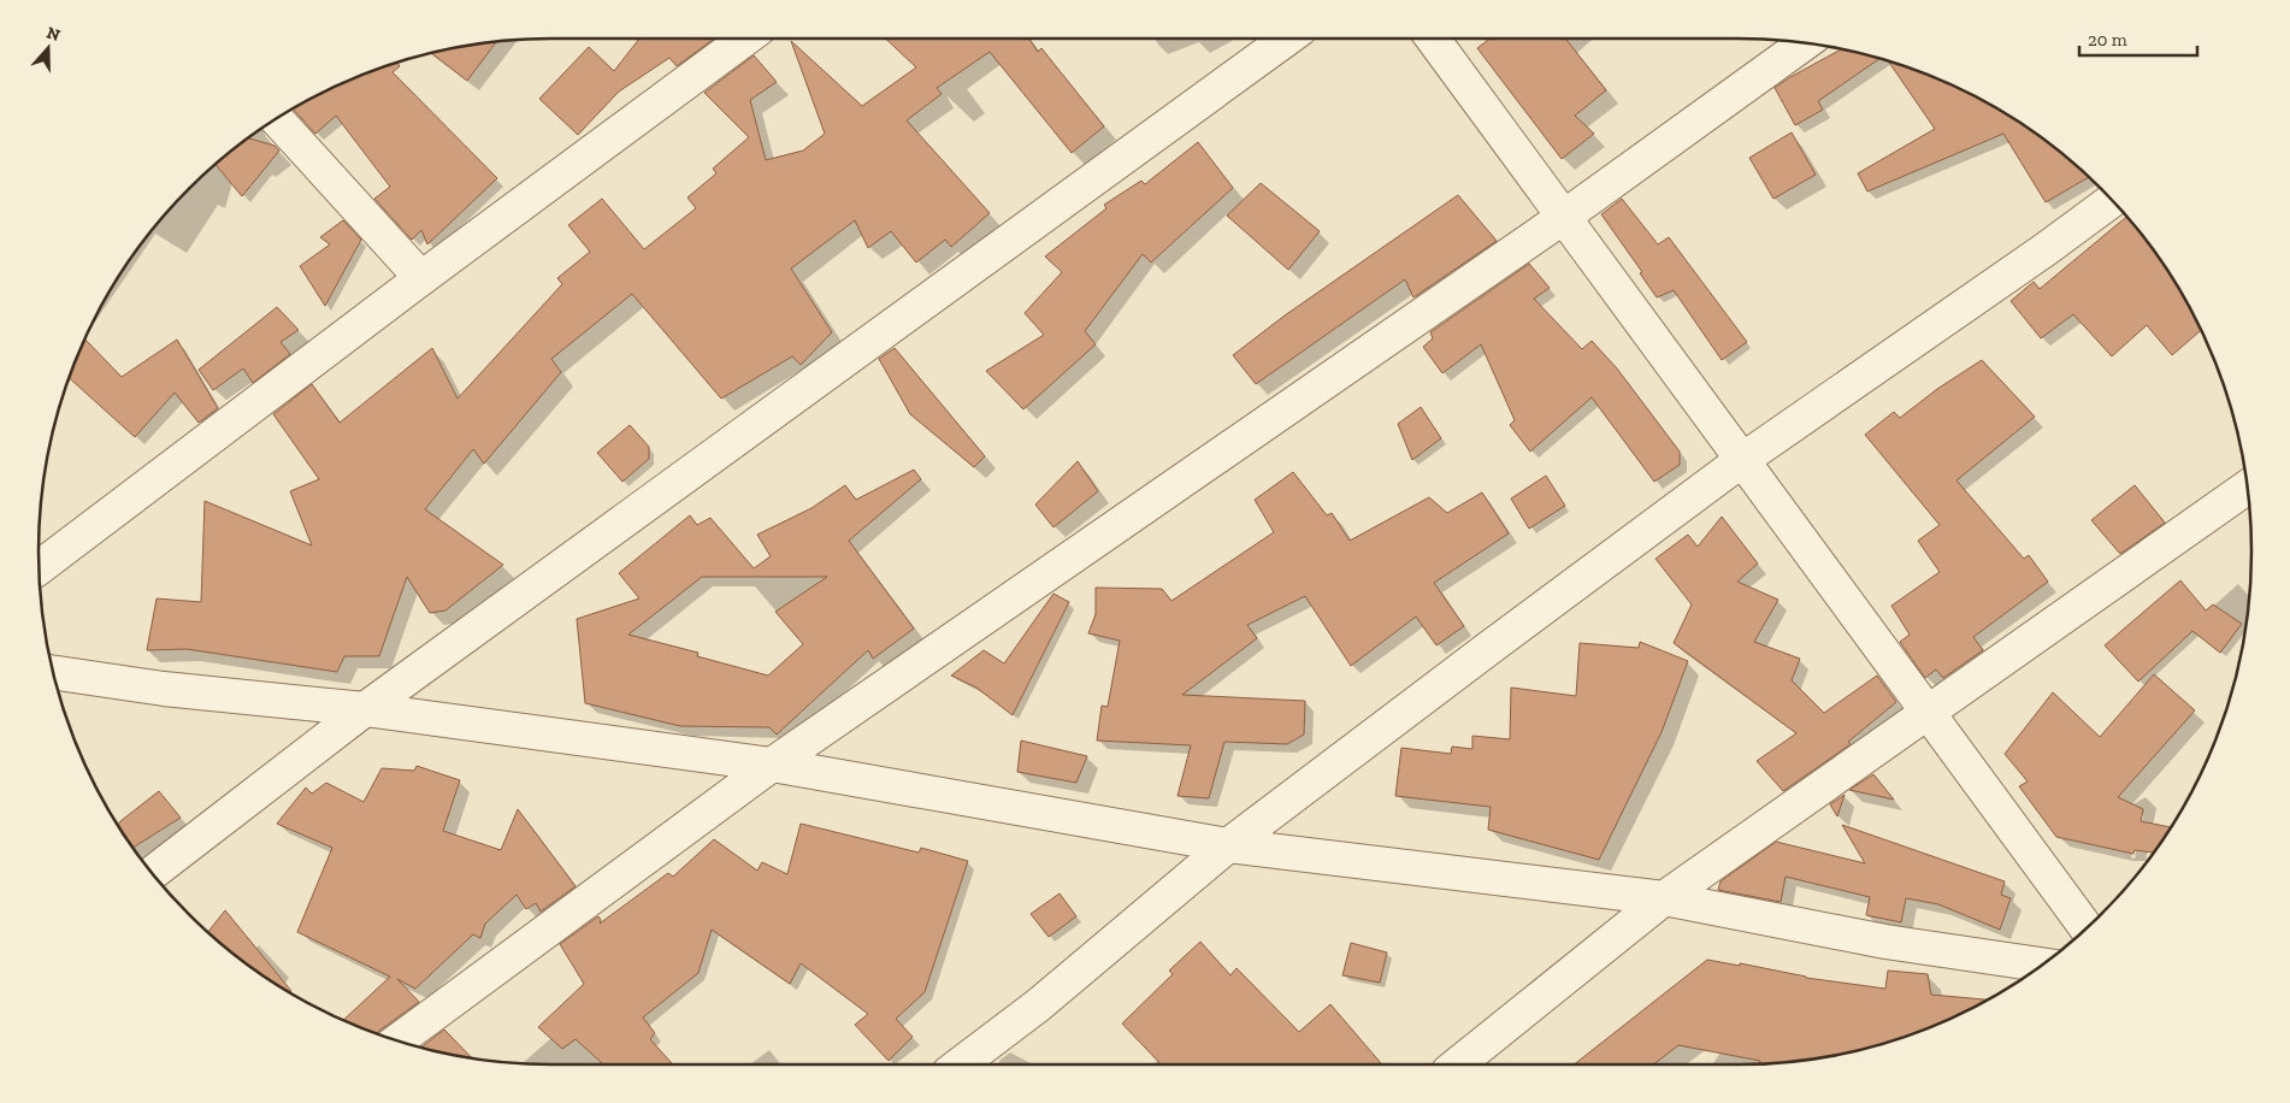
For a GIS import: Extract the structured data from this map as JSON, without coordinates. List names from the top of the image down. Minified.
{"scale_bar":"20 m","north":"top"}
